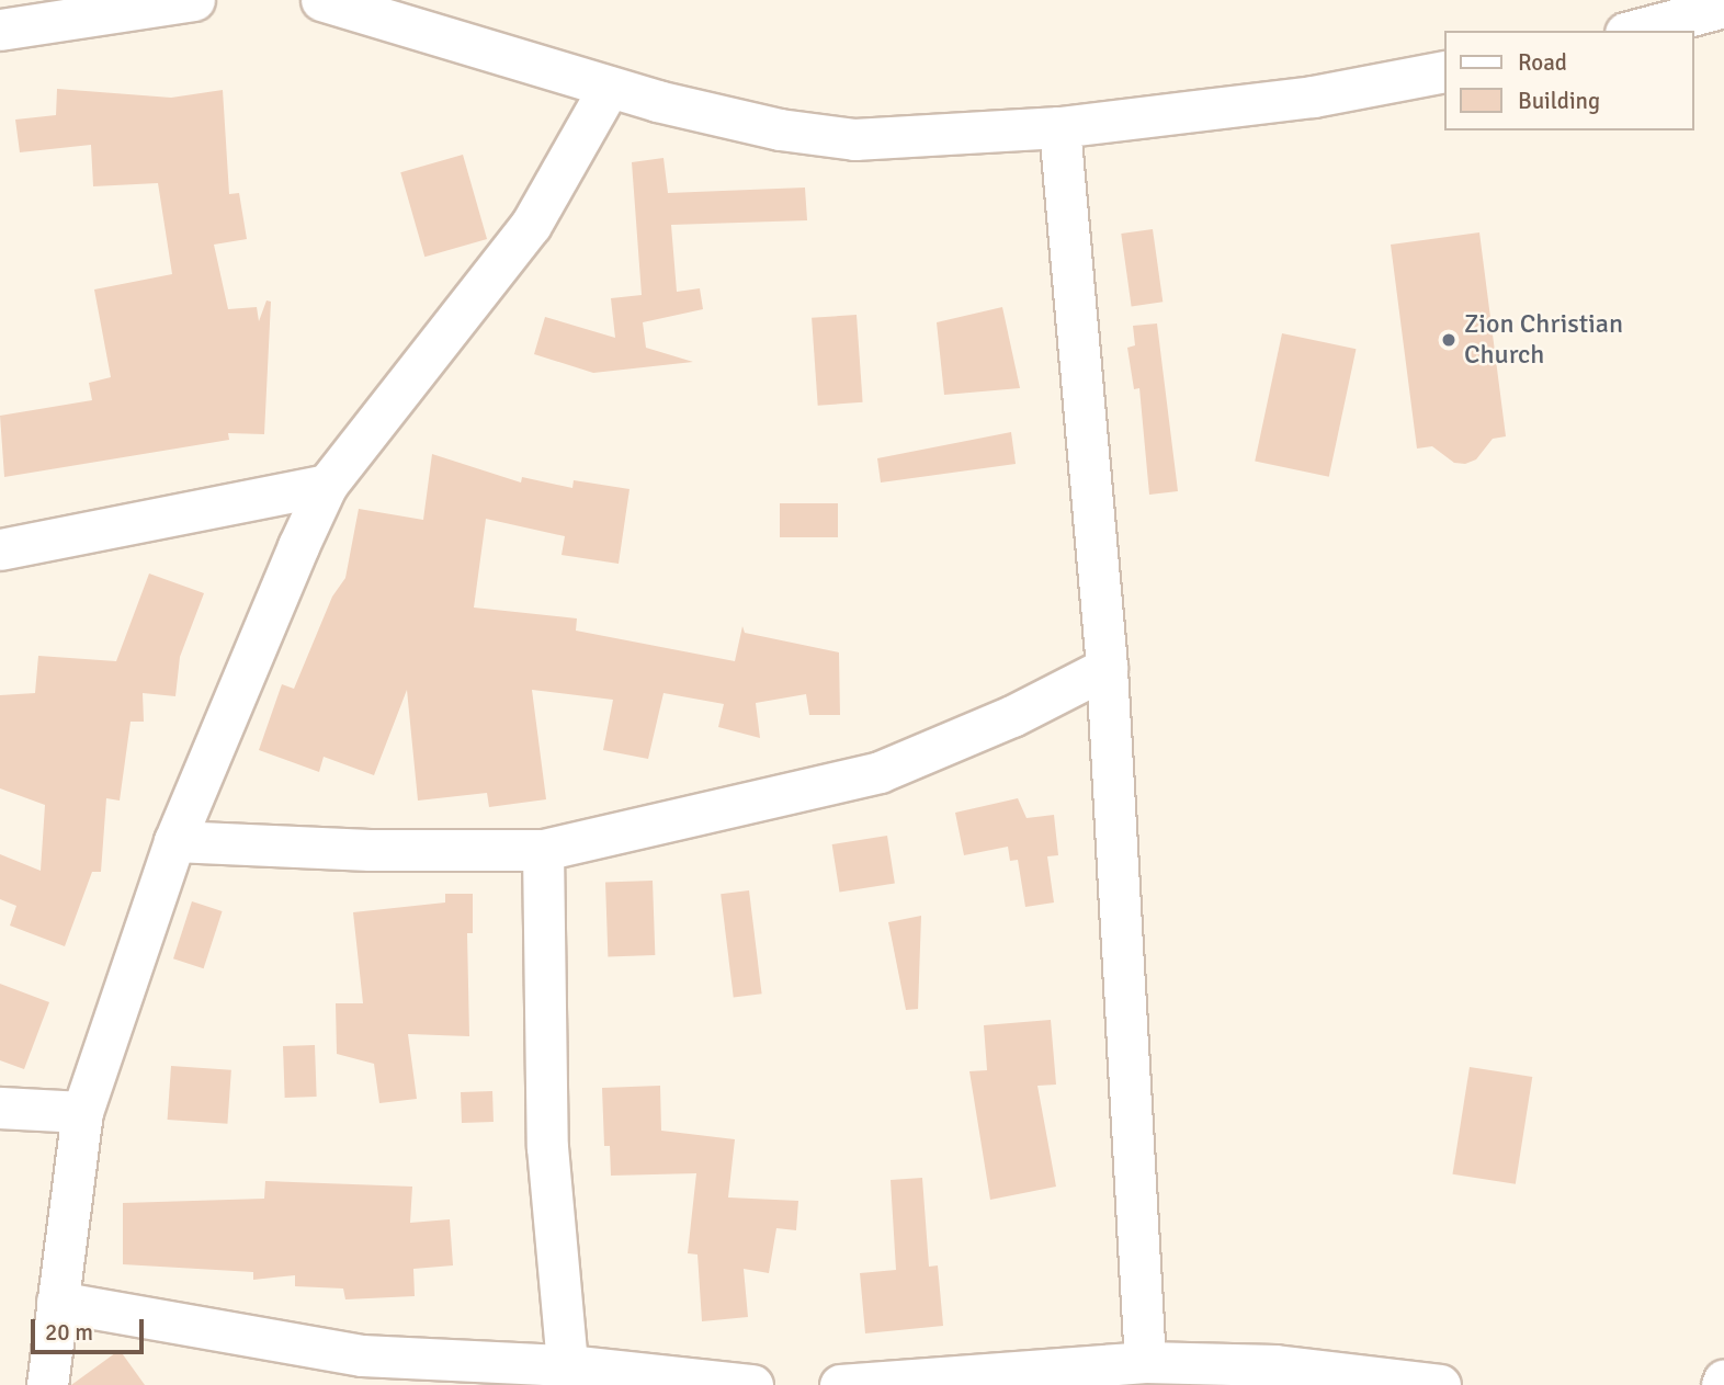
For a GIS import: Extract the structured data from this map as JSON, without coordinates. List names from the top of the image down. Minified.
{"places":["Zion Christian Church"],"legend":["Road","Building"],"scale_bar":"20 m"}
